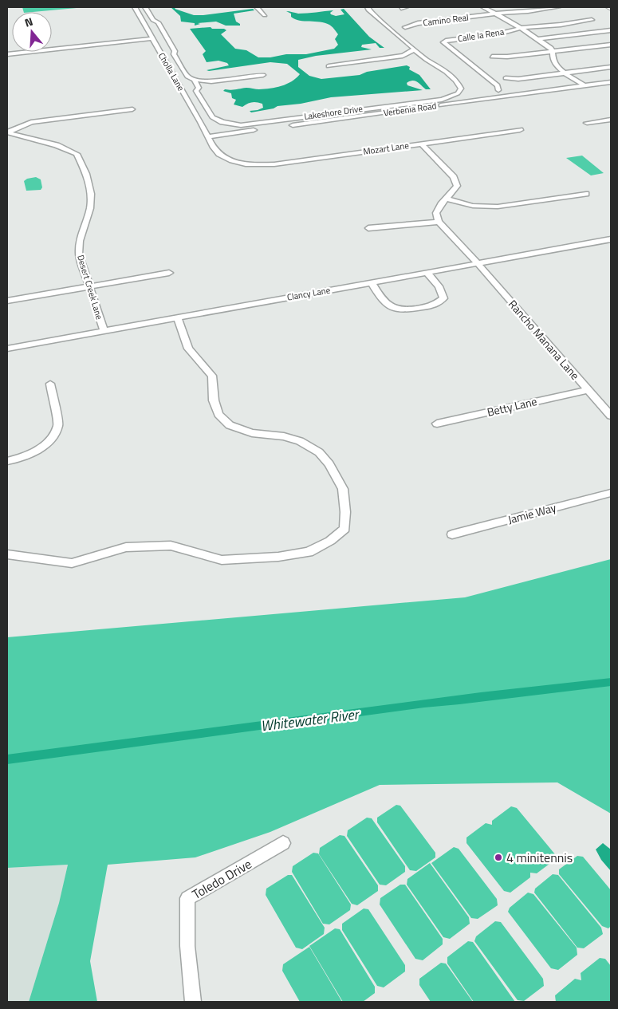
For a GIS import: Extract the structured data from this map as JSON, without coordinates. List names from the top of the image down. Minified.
{"streets":{"street":["Camino Real","Calle la Rena","Cholla Lane","Verbenia Road","Lakeshore Drive","Mozart Lane","Desert Creek Lane","Clancy Lane","Rancho Manana Lane","Betty Lane","Jamie Way","Toledo Drive"]},"crossings":[["Cholla Lane","Verbenia Road"],["Cholla Lane","Mozart Lane"],["Verbenia Road","Mozart Lane"],["Desert Creek Lane","Clancy Lane"],["Clancy Lane","Rancho Manana Lane"],["Rancho Manana Lane","Betty Lane"]],"water":["Whitewater River"],"places":["4 minitennis"],"north":"top"}
